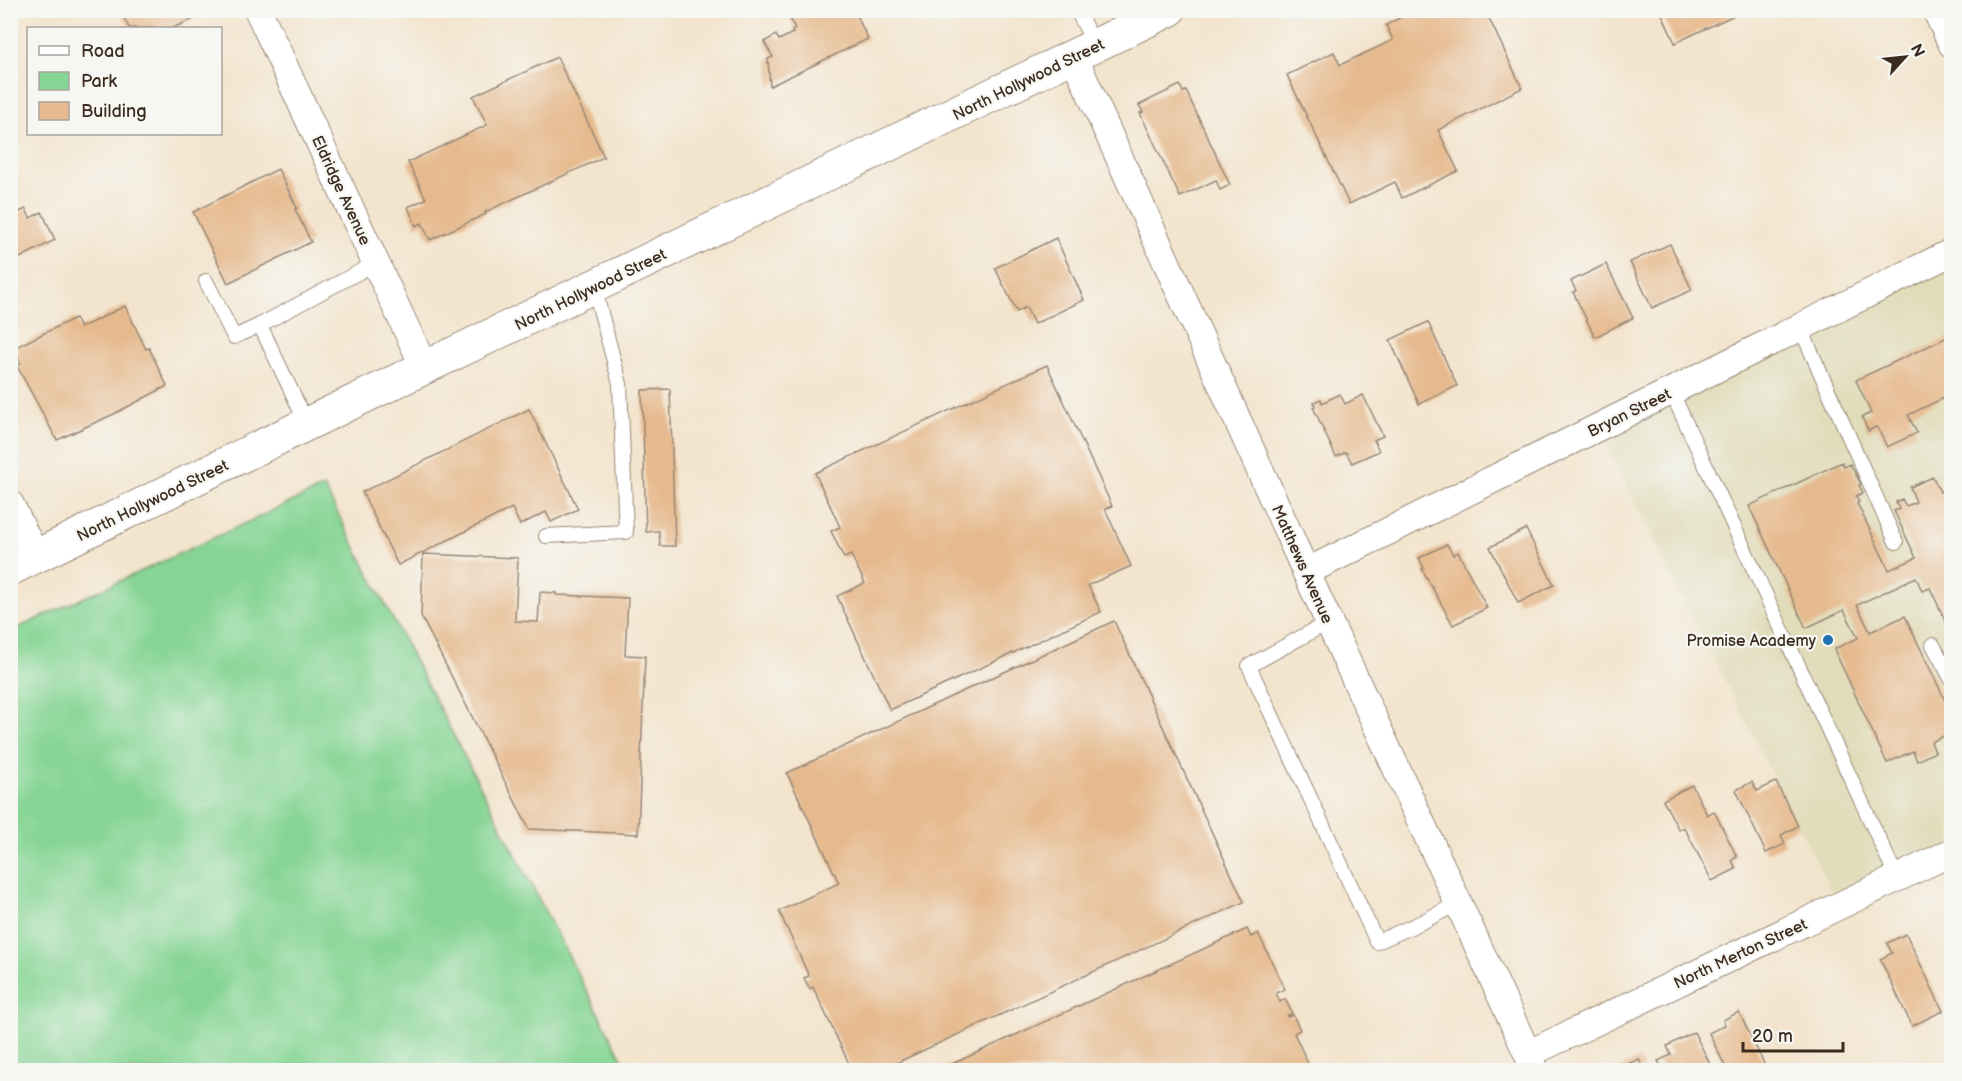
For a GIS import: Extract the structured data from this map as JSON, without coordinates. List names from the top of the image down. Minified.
{"streets":{"main road":["North Hollywood Street"],"street":["Eldridge Avenue","Bryan Street","Matthews Avenue","North Merton Street"]},"crossings":[["North Hollywood Street","Eldridge Avenue"],["North Hollywood Street","Matthews Avenue"],["Bryan Street","Matthews Avenue"],["Matthews Avenue","North Merton Street"]],"places":["Promise Academy"],"legend":["Road","Park","Building"],"scale_bar":"20 m","north":"top right"}
